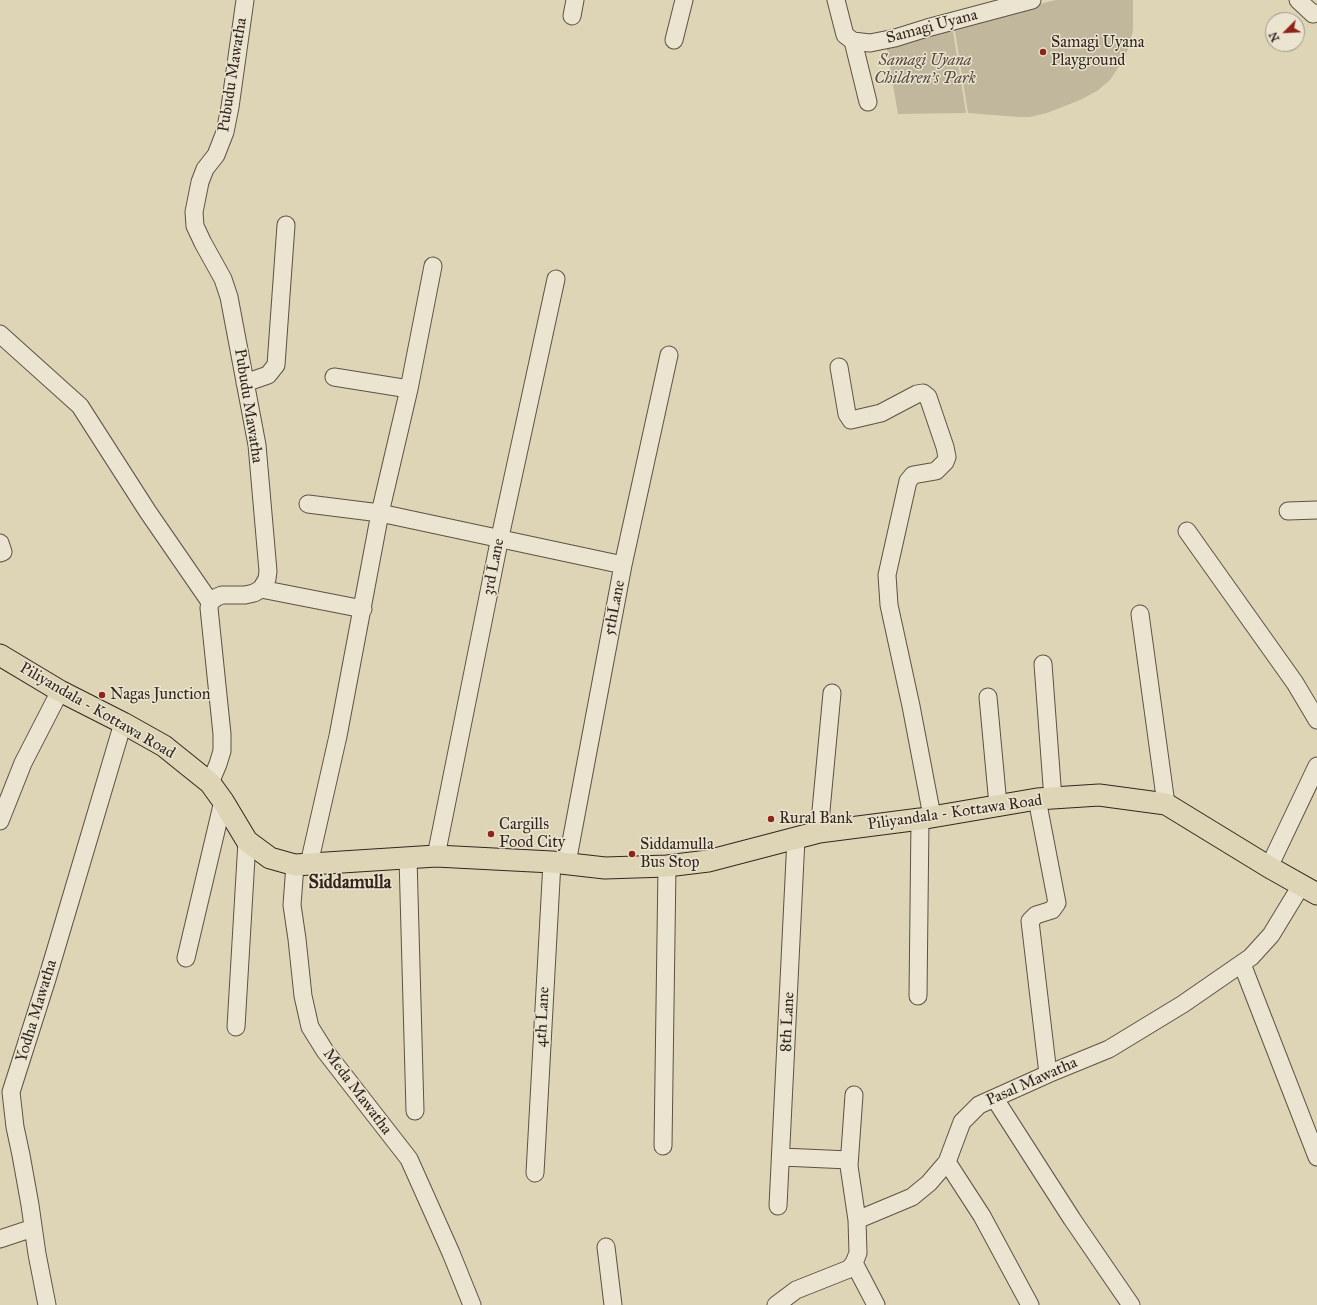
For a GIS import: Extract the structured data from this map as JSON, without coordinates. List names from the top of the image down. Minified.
{"streets":{"main road":["Piliyandala - Kottawa Road"],"street":["Samagi Uyana","Pubudu Mawatha","3rd Lane","5thLane","Yodha Mawatha","4th Lane","8th Lane","Pasal Mawatha","Meda Mawatha"]},"crossings":[["3rd Lane","Piliyandala - Kottawa Road"],["5thLane","Piliyandala - Kottawa Road"],["5thLane","4th Lane"],["Piliyandala - Kottawa Road","Yodha Mawatha"],["Piliyandala - Kottawa Road","4th Lane"],["Piliyandala - Kottawa Road","8th Lane"],["Piliyandala - Kottawa Road","Pasal Mawatha"],["Piliyandala - Kottawa Road","Meda Mawatha"]],"districts":["Siddamulla"],"parks":["Samagi Uyana Children's Park"],"places":["Samagi Uyana Playground","Nagas Junction","Rural Bank","Cargills Food City","Siddamulla Bus Stop"],"north":"bottom left"}
